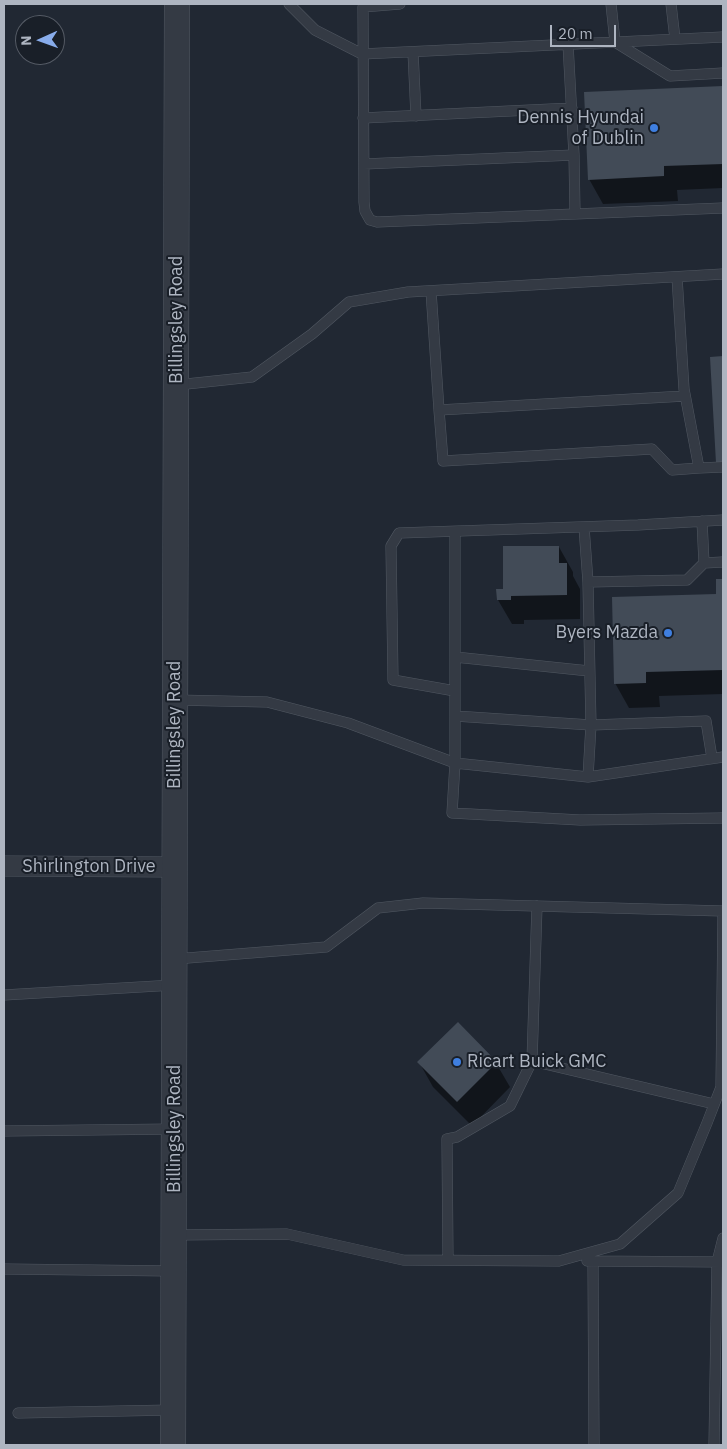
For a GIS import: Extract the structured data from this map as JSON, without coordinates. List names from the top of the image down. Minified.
{"streets":{"street":["Billingsley Road","Shirlington Drive"]},"crossings":[["Billingsley Road","Shirlington Drive"]],"places":["Dennis Hyundai of Dublin","Byers Mazda","Ricart Buick GMC"],"scale_bar":"20 m","north":"left"}
